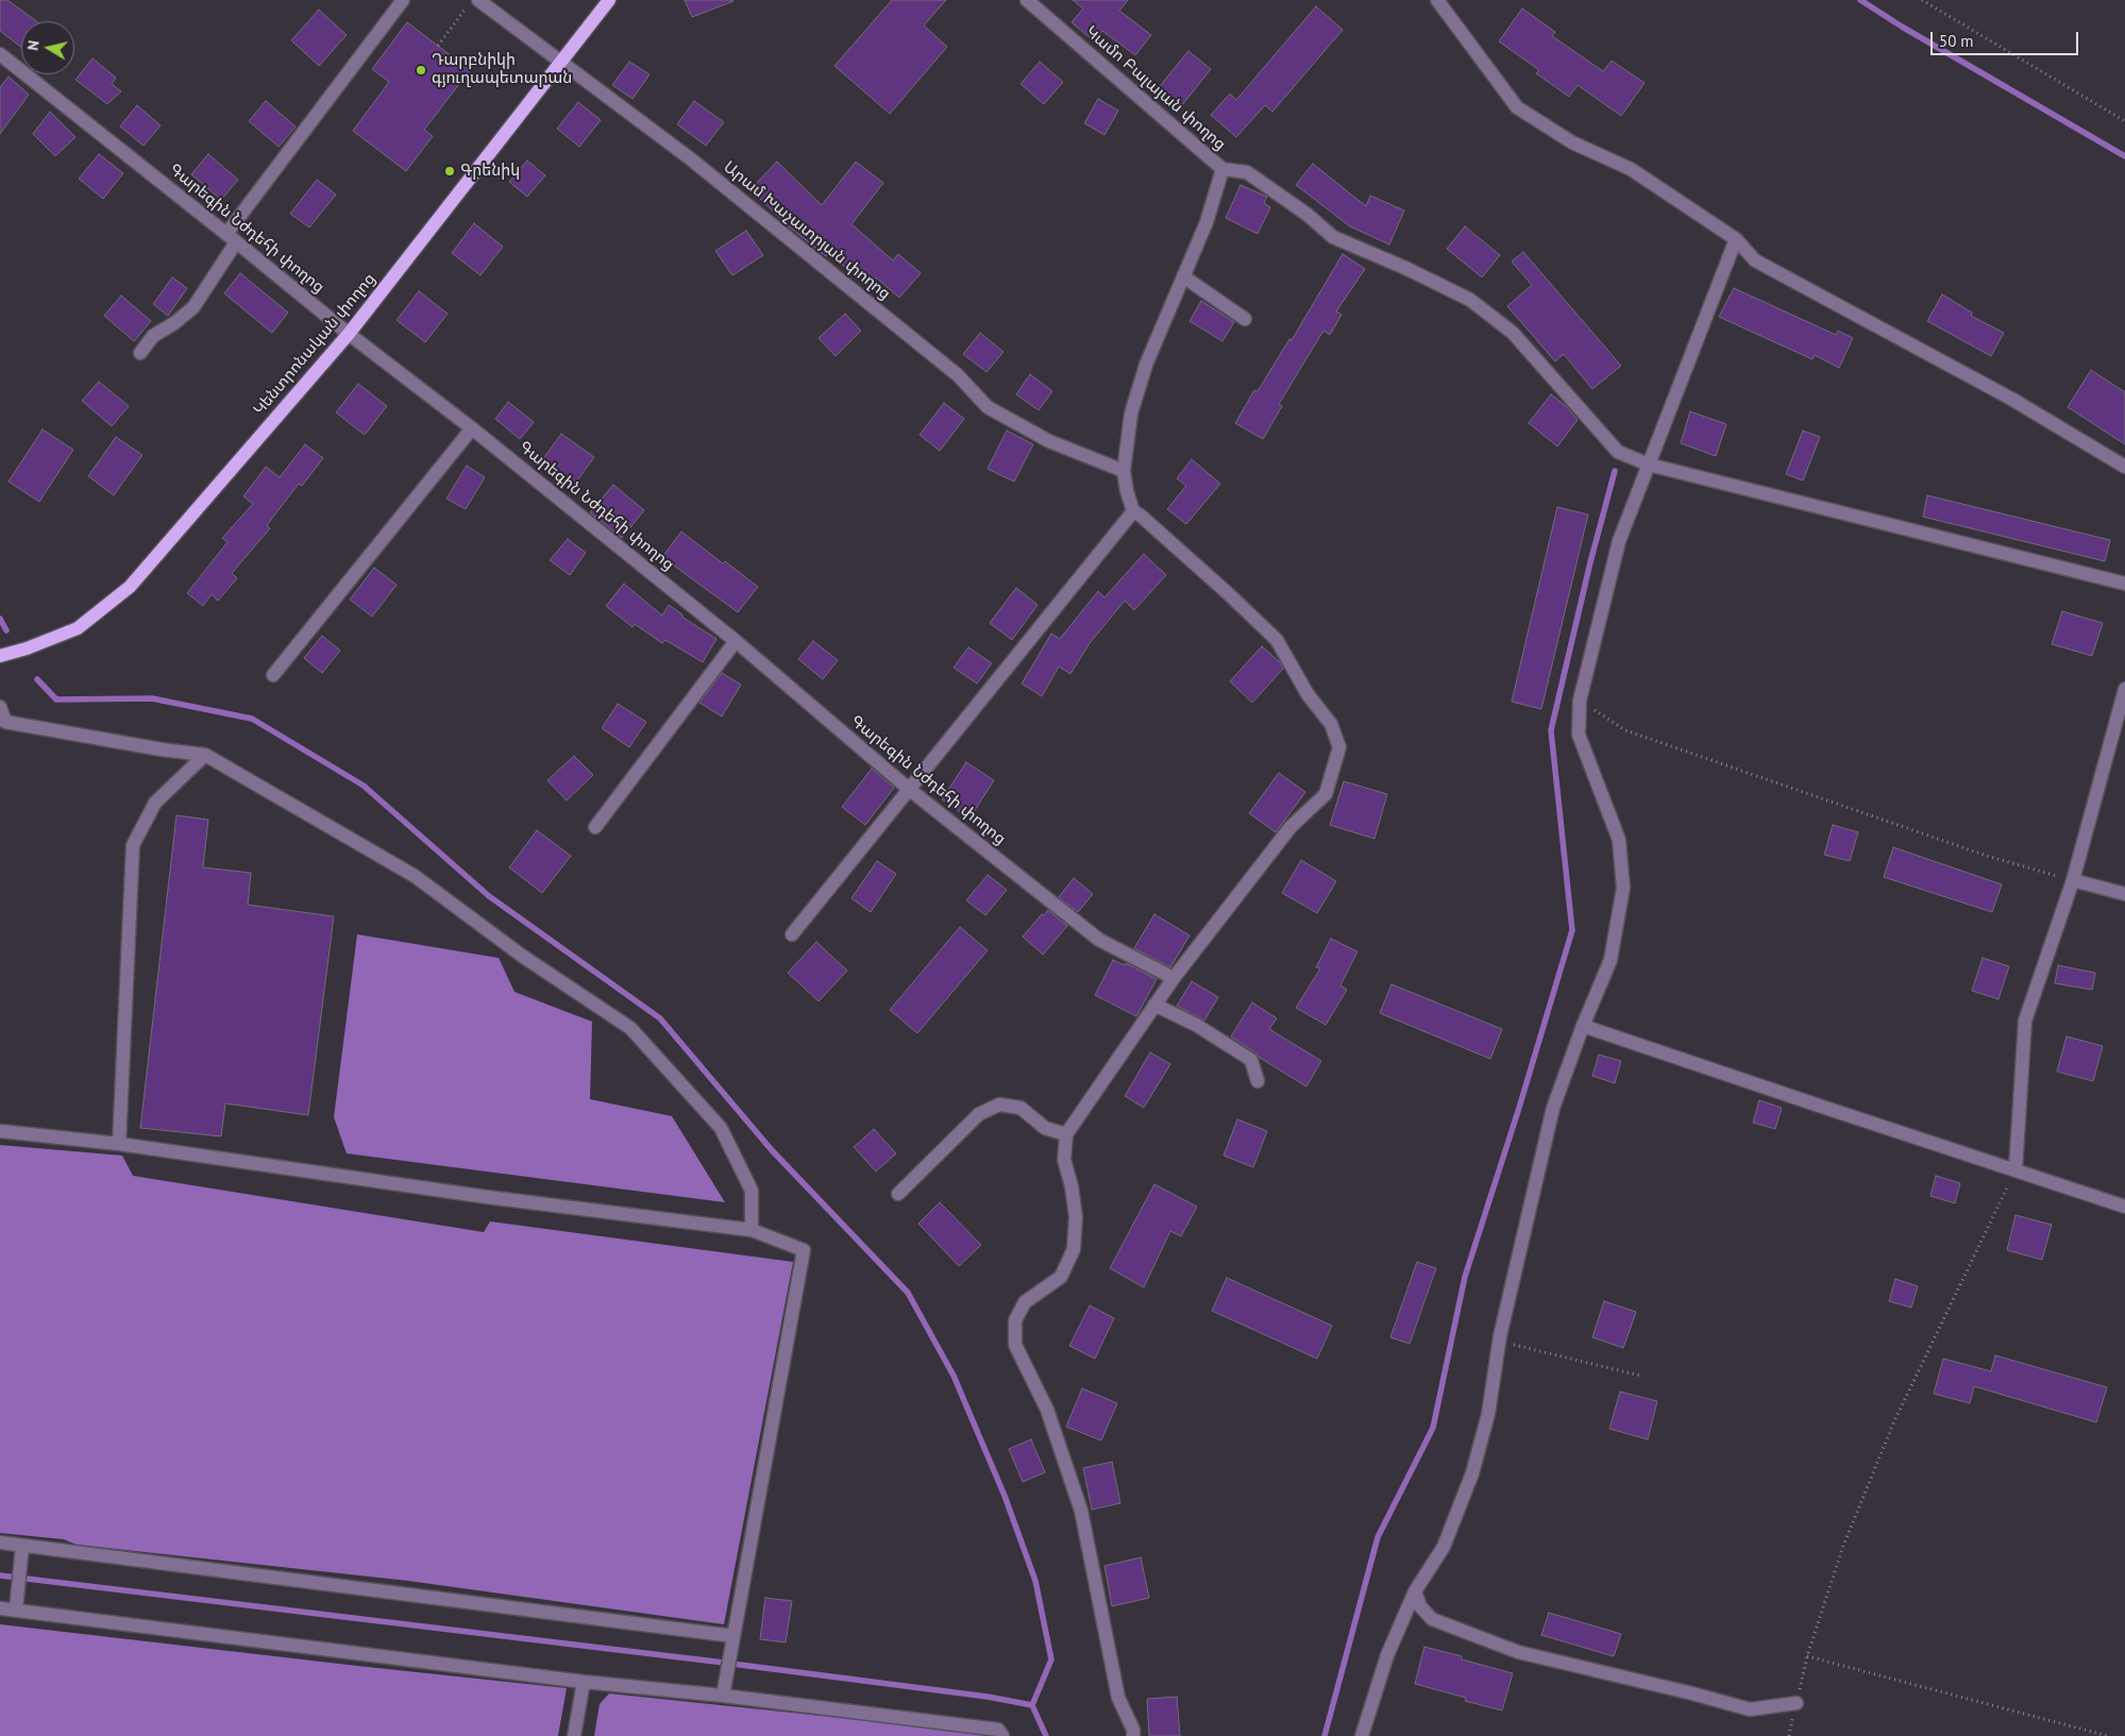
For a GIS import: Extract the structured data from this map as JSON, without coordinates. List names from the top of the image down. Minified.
{"streets":{"main road":["Կենտրոնական փողոց"],"street":["Կամո Բալայան փողոց","Գարեգին Նժդեհի փողոց","Արամ Խաչատրյան փողոց"]},"crossings":[["Գարեգին Նժդեհի փողոց","Կենտրոնական փողոց"],["Արամ Խաչատրյան փողոց","Կենտրոնական փողոց"]],"places":["Դարբնիկի գյուղապետարան","Գրենիկ"],"scale_bar":"50 m","north":"left"}
